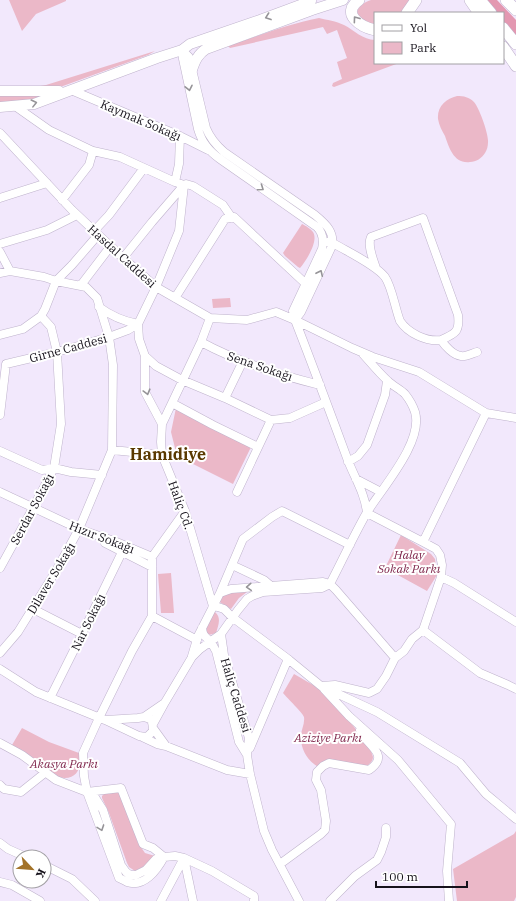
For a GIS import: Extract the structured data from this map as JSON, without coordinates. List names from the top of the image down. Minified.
{"streets":{"street":["Kaymak Sokağı","Hasdal Caddesi","Girne Caddesi","Sena Sokağı","Haliç Cd.","Serdar Sokağı","Hızır Sokağı","Dilaver Sokağı","Nar Sokağı","Haliç Caddesi"]},"crossings":[["Hasdal Caddesi","Haliç Cd."],["Girne Caddesi","Serdar Sokağı"],["Girne Caddesi","Dilaver Sokağı"],["Sena Sokağı","Haliç Cd."],["Serdar Sokağı","Hızır Sokağı"],["Hızır Sokağı","Dilaver Sokağı"],["Hızır Sokağı","Nar Sokağı"]],"districts":["Hamidiye"],"parks":["Halay Sokak Parkı","Aziziye Parkı","Akasya Parkı"],"legend":["Yol","Park"],"scale_bar":"100 m","north":"bottom right"}
